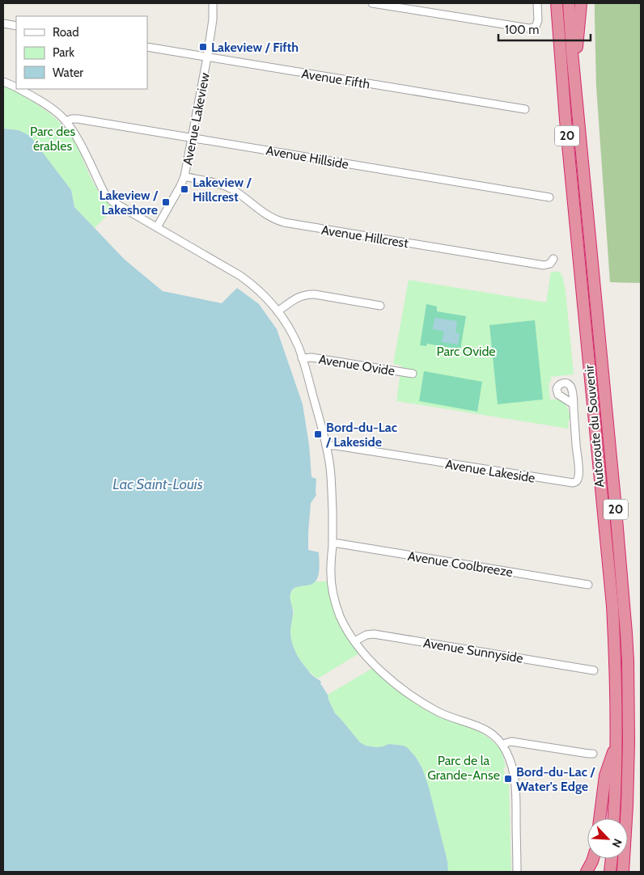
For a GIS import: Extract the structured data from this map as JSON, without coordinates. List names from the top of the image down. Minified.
{"streets":{"highway":["20","Autoroute du Souvenir"],"street":["Avenue Fifth","Avenue Lakeview","Avenue Hillside","Avenue Hillcrest","Avenue Ovide","Avenue Lakeside","Avenue Coolbreeze","Avenue Sunnyside"]},"crossings":[["Avenue Fifth","Avenue Lakeview"],["Avenue Lakeview","Avenue Hillside"],["Avenue Lakeview","Avenue Hillcrest"]],"water":["Lac Saint-Louis"],"parks":["Parc des érables","Parc Ovide","Parc de la Grande-Anse"],"places":{"transit":["Lakeview / Fifth","Lakeview / Hillcrest","Lakeview / Lakeshore","Bord-du-Lac / Lakeside","Bord-du-Lac / Water's Edge"]},"legend":["Road","Park","Water"],"scale_bar":"100 m","north":"bottom right"}
